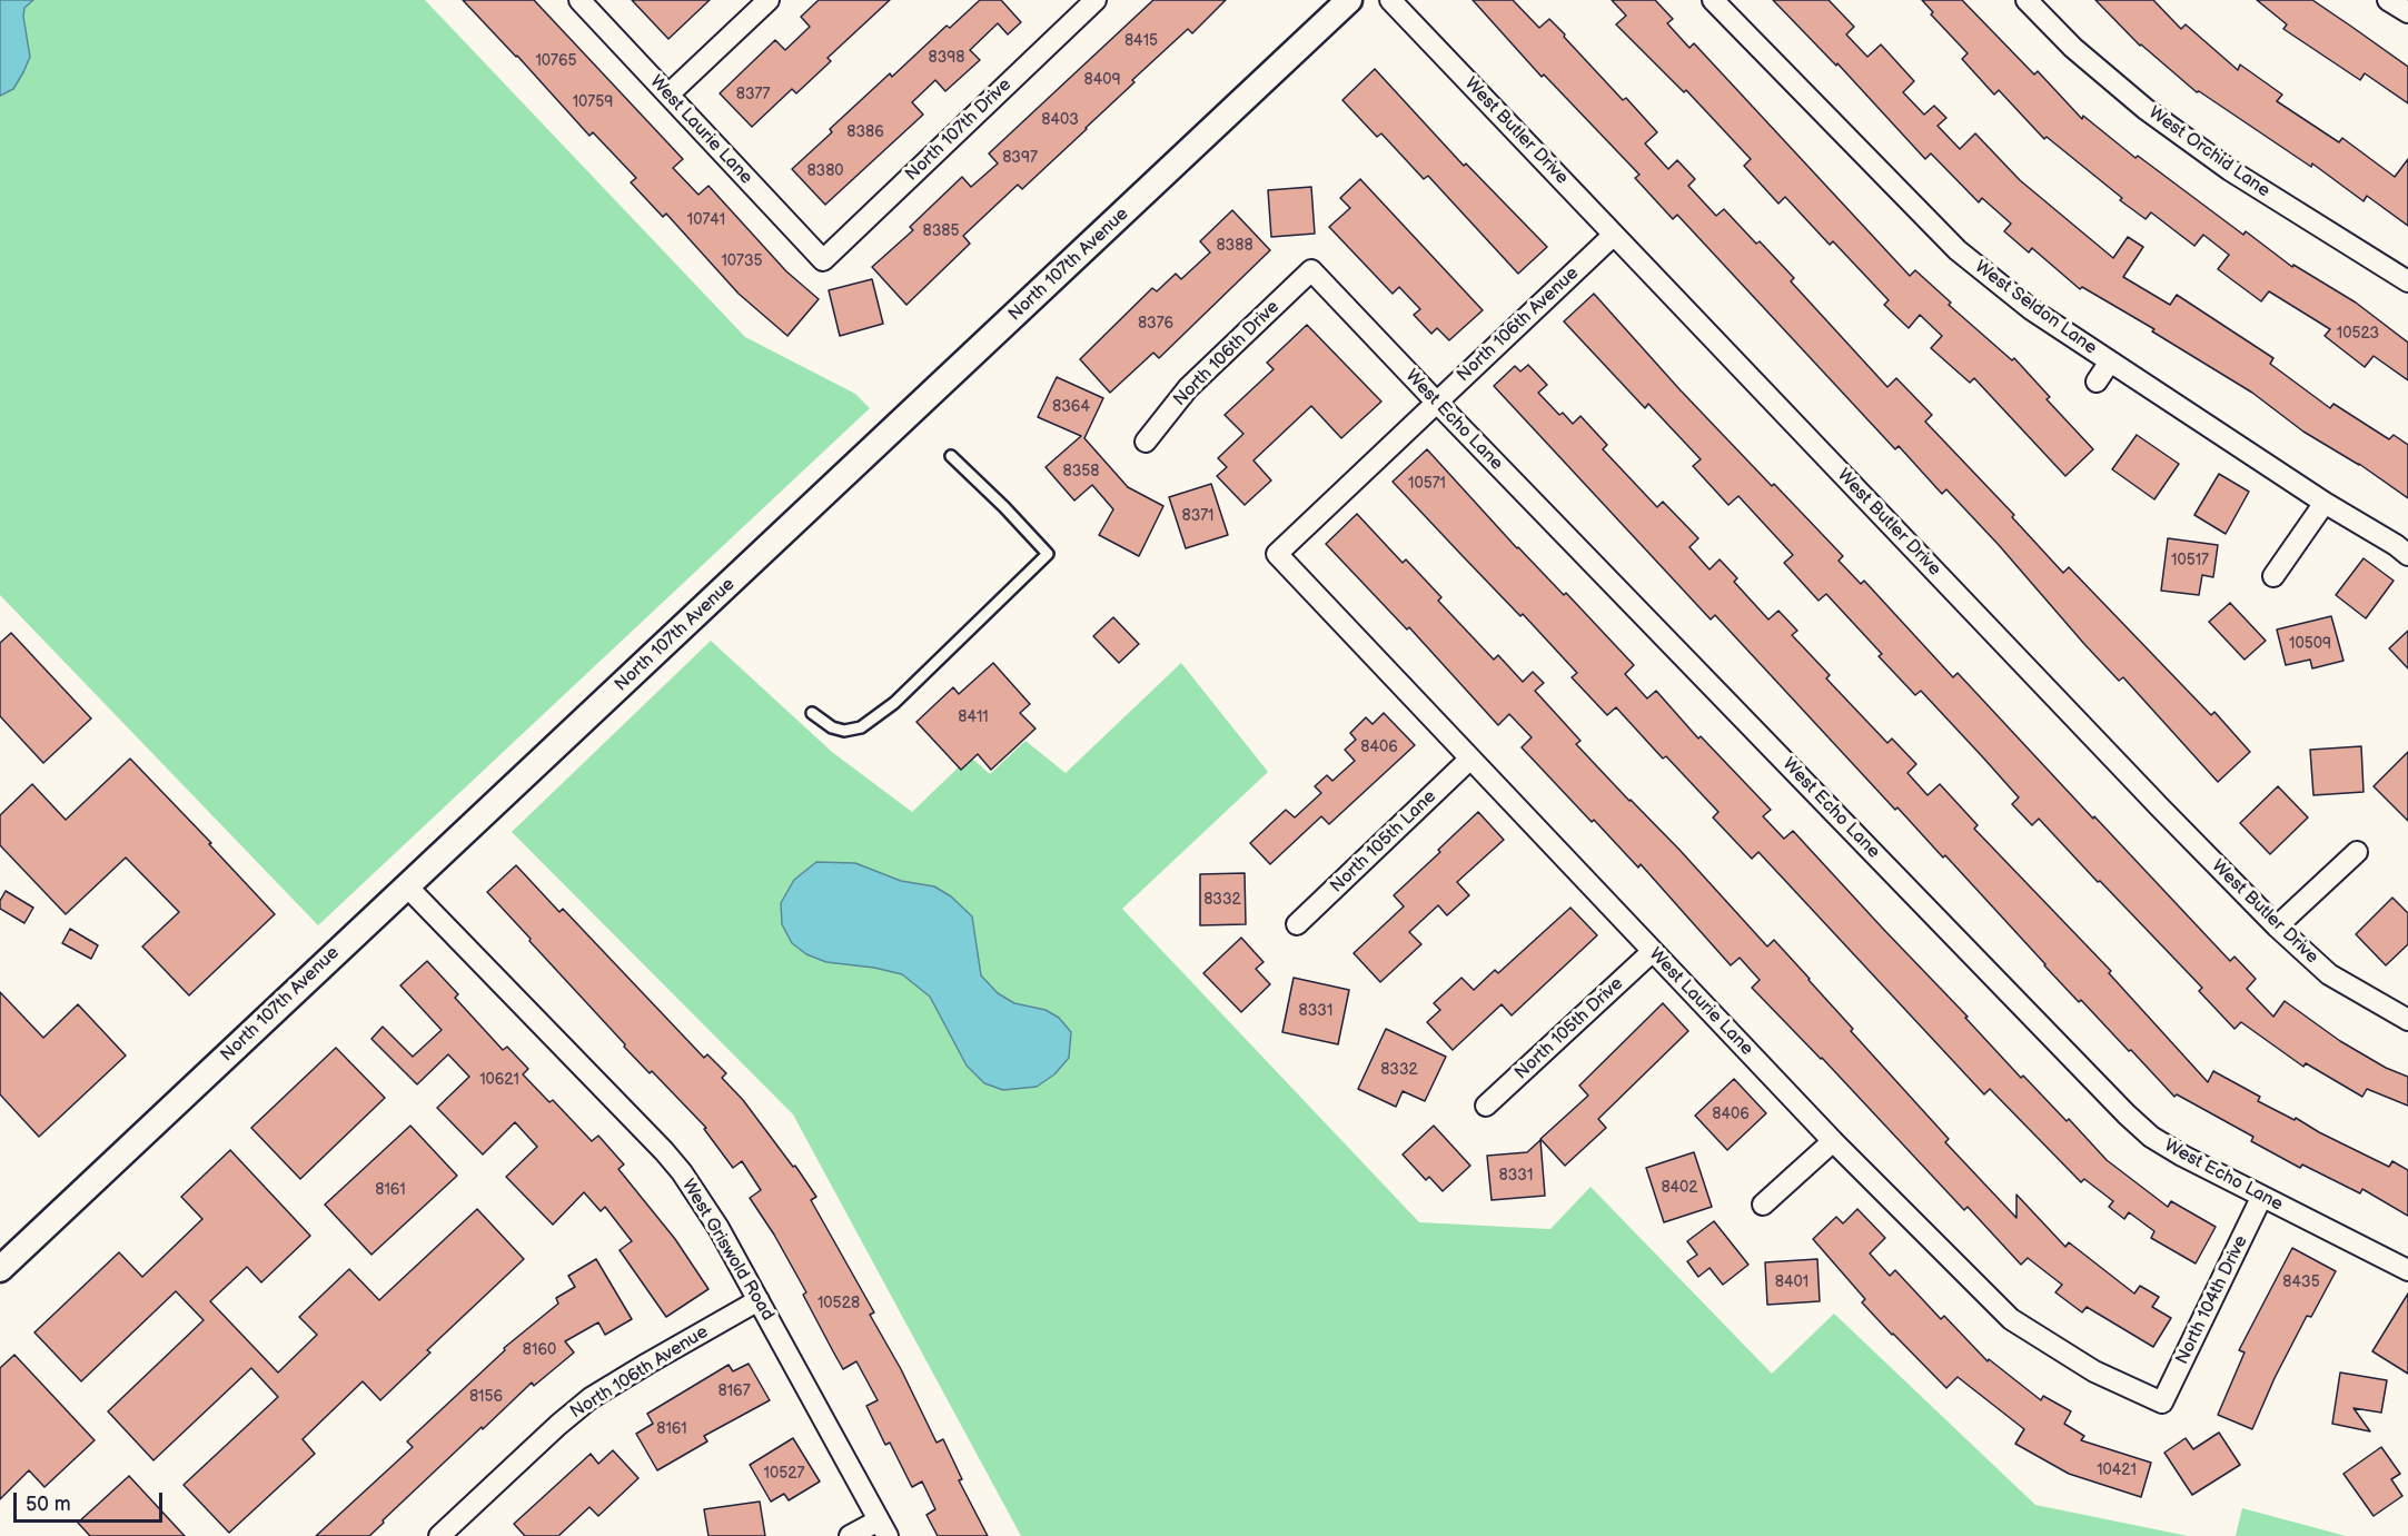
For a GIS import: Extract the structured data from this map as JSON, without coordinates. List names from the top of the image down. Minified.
{"streets":{"street":["West Laurie Lane","North 107th Drive","West Butler Drive","West Orchid Lane","North 107th Avenue","West Seldon Lane","North 106th Avenue","North 106th Drive","West Echo Lane","North 105th Lane","North 105th Drive","West Griswold Road","North 104th Drive"]},"crossings":[["West Laurie Lane","North 107th Drive"],["West Laurie Lane","North 106th Avenue"],["West Laurie Lane","North 105th Lane"],["West Laurie Lane","North 105th Drive"],["West Laurie Lane","North 104th Drive"],["West Butler Drive","North 106th Avenue"],["North 107th Avenue","West Griswold Road"],["North 106th Avenue","West Echo Lane"],["North 106th Avenue","West Griswold Road"],["North 106th Drive","West Echo Lane"],["West Echo Lane","North 104th Drive"]],"house_numbers":["8415","8398","10765","8409","8377","10759","8403","8386","8397","8380","10741","8385","8388","10735","8376","10523","8364","8358","10571","8371","10517","10509","8411","8406","8332","8331","8332","10621","8406","8331","8402","8161","8401","8435","10528","8160","8167","8156","8161","10421","10527"],"scale_bar":"50 m"}
